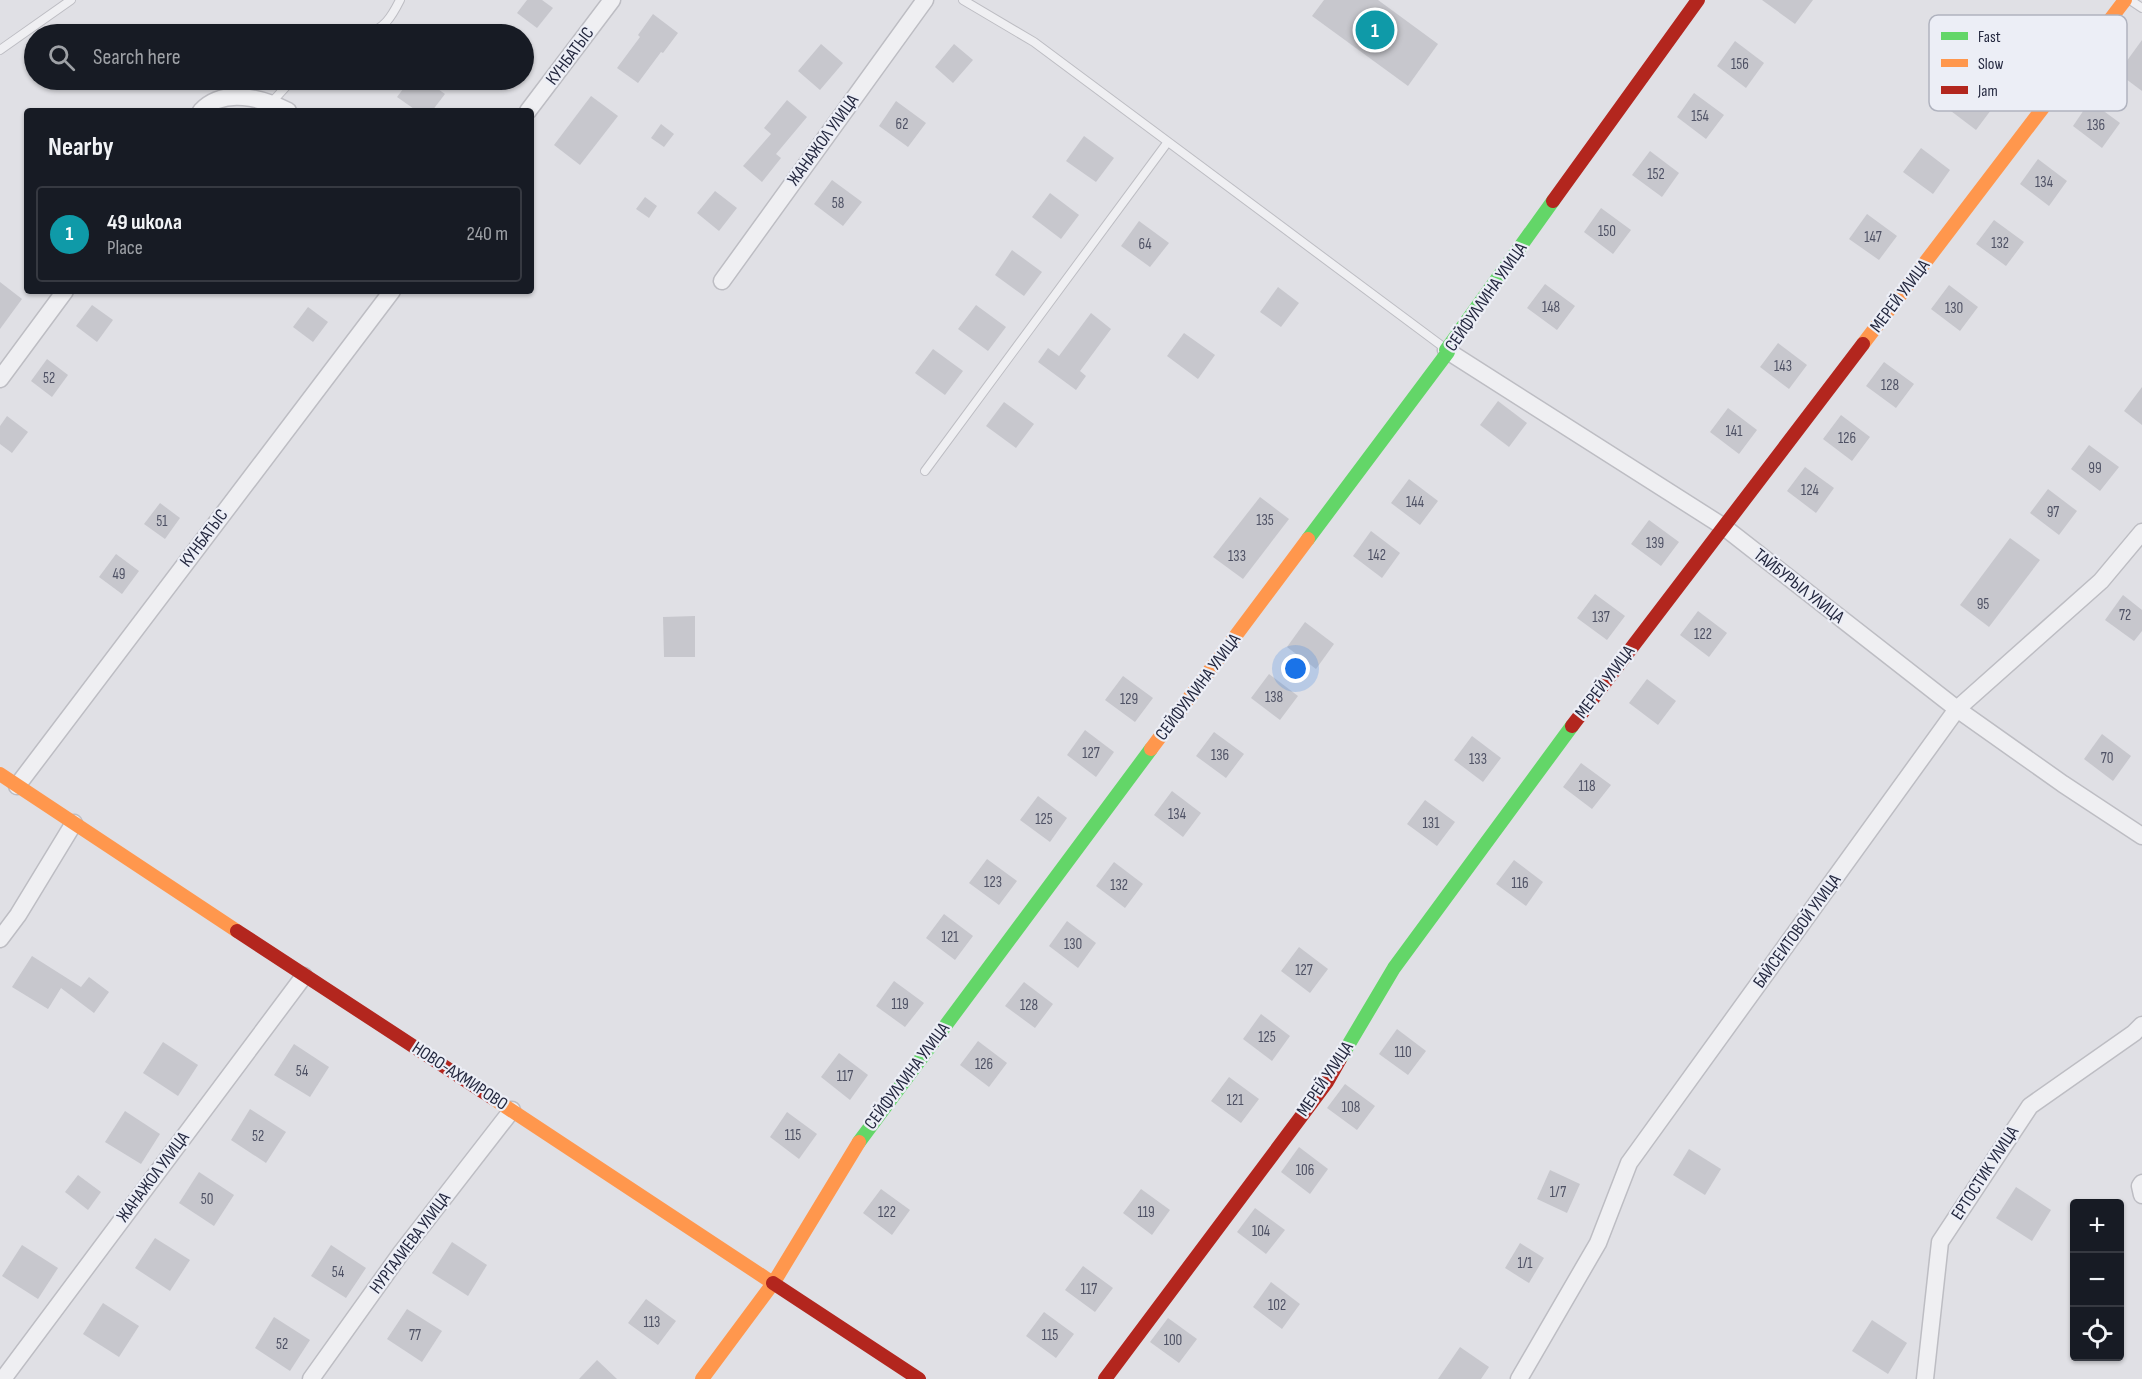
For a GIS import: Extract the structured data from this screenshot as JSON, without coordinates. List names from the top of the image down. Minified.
{"streets":{"street":["КУНБАТЫС","ЖАНАЖОЛ УЛИЦА","МЕРЕЙ УЛИЦА","СЕЙФУЛЛИНА УЛИЦА","ТАЙБУРЫЛ УЛИЦА","БАЙСЕИТОВОЙ УЛИЦА","НОВО-АХМИРОВО","ЕРТОСТИК УЛИЦА","НУРГАЛИЕВА УЛИЦА"]},"crossings":[["КУНБАТЫС","НОВО-АХМИРОВО"],["ЖАНАЖОЛ УЛИЦА","НОВО-АХМИРОВО"],["МЕРЕЙ УЛИЦА","ТАЙБУРЫЛ УЛИЦА"],["СЕЙФУЛЛИНА УЛИЦА","ТАЙБУРЫЛ УЛИЦА"],["СЕЙФУЛЛИНА УЛИЦА","НОВО-АХМИРОВО"],["ТАЙБУРЫЛ УЛИЦА","БАЙСЕИТОВОЙ УЛИЦА"],["НОВО-АХМИРОВО","НУРГАЛИЕВА УЛИЦА"]],"house_numbers":["156","154","62","136","152","134","58","150","147","132","64","148","130","143","52","128","141","126","99","124","144","97","135","51","139","142","133","49","95","72","137","122","138","129","127","136","70","133","118","134","125","131","123","116","132","121","130","127","119","128","125","110","126","54","117","121","108","115","52","106","1/7","50","122","119","104","1/1","54","117","102","113","77","115","100","52"],"legend":["Fast","Slow","Jam"],"page":{"pins":"1","search":"Search here","heading":"Nearby","list":[{"mark":"1","name":"49 школа","note":"Place","value":"240 m"}],"map_buttons":["+","−"]}}
